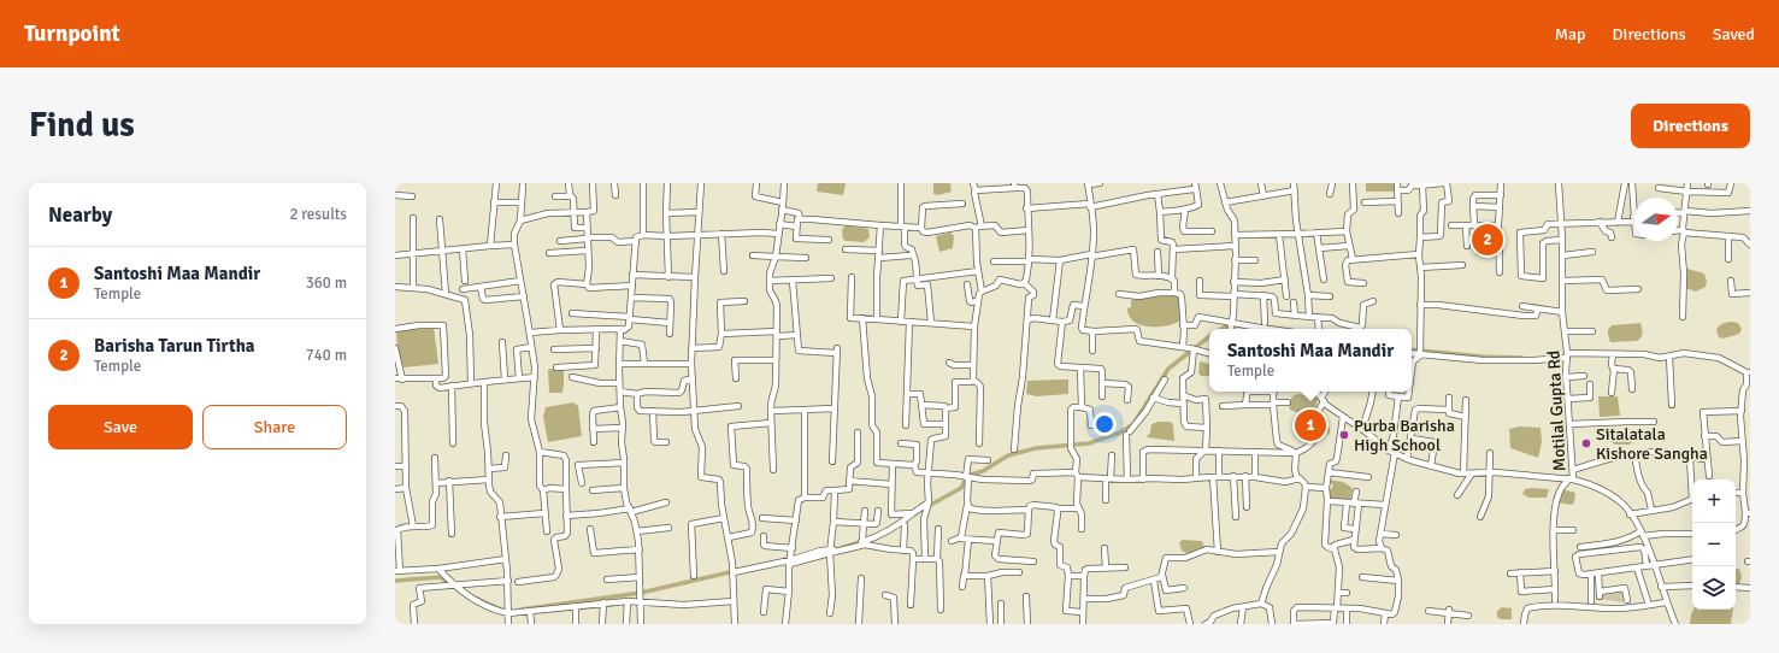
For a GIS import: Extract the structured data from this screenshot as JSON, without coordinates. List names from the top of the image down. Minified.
{"streets":{"street":["Motilal Gupta Rd"]},"places":["Purba Barisha High School","Sitalatala Kishore Sangha"],"north":"right","page":{"header":"Turnpoint","nav":["Map","Directions","Saved"],"buttons":["Directions",["Save","Share"]],"title":"Find us","heading":["Nearby","2 results"],"pins":["2","1"],"list":[{"mark":"1","name":"Santoshi Maa Mandir","note":"Temple","value":"360 m"},{"mark":"2","name":"Barisha Tarun Tirtha","note":"Temple","value":"740 m"}],"popup":["Santoshi Maa Mandir","Temple"],"map_buttons":["+","−"]}}
